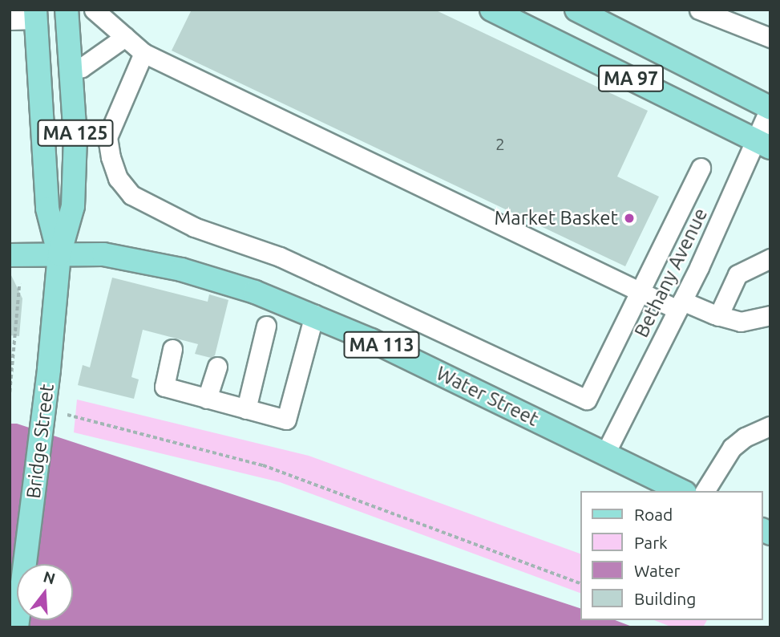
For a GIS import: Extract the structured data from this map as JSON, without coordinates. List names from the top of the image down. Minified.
{"streets":{"main road":["MA 97","MA 125","MA 113","Water Street","Bridge Street"],"street":["Bethany Avenue"]},"crossings":[["MA 97","Bethany Avenue"],["MA 125","MA 113"],["MA 125","Water Street"],["MA 125","Bridge Street"],["Bethany Avenue","Water Street"],["MA 113","Water Street"],["MA 113","Bridge Street"],["Water Street","Bridge Street"]],"places":["Market Basket"],"house_numbers":["2"],"legend":["Road","Park","Water","Building"],"north":"top"}
